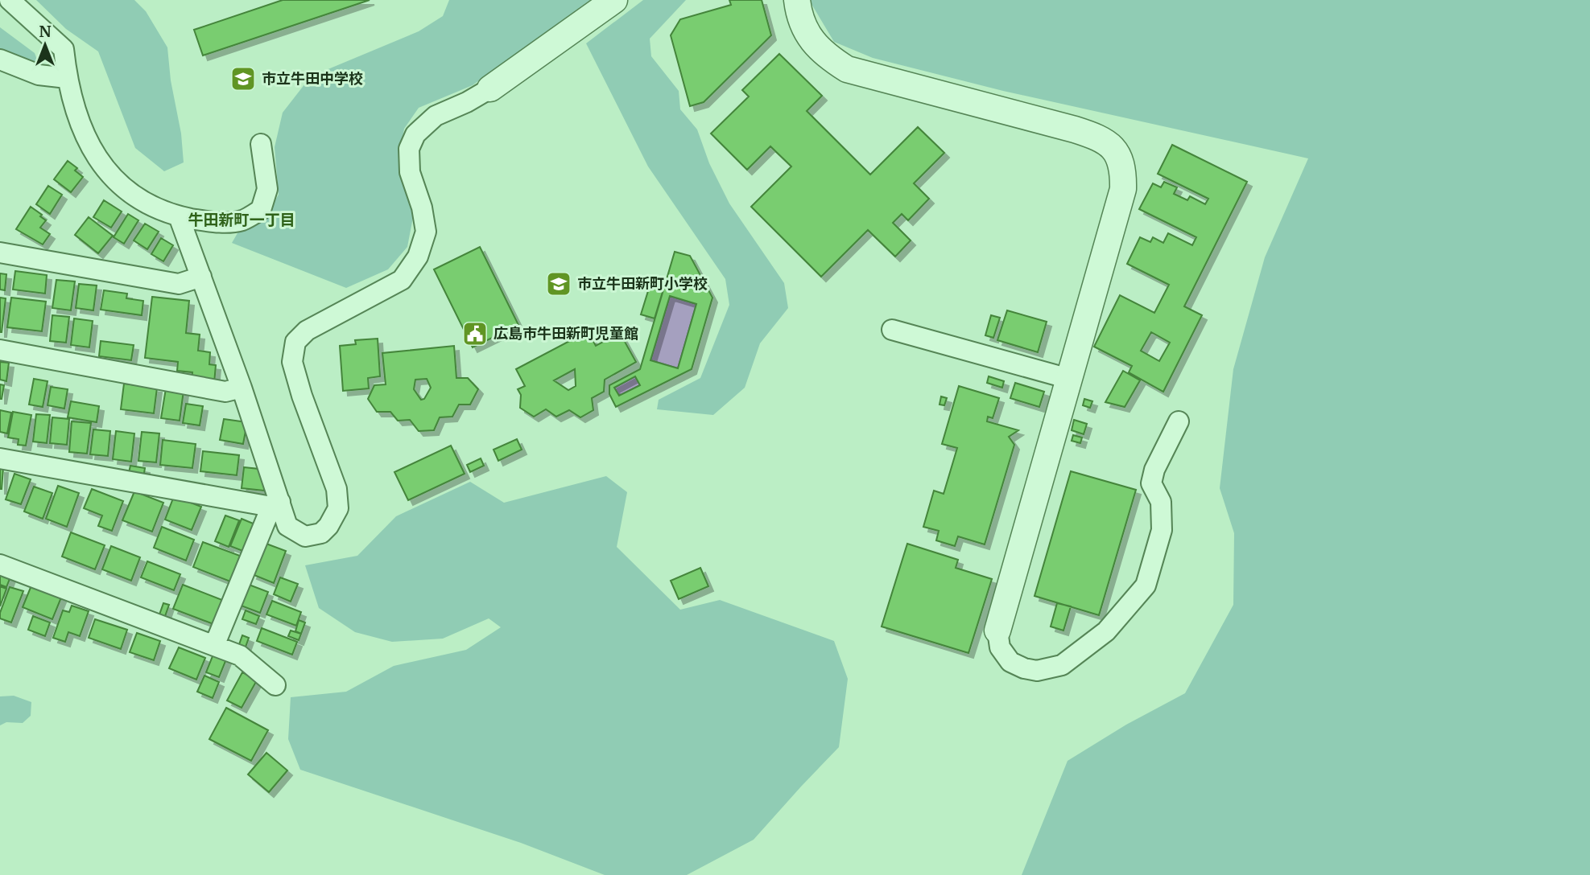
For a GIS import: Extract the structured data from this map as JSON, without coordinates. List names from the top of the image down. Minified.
{"districts":["牛田新町一丁目"],"places":{"school or university":["市立牛田中学校","市立牛田新町小学校"],"public building":["広島市牛田新町児童館"]},"north":"top"}
